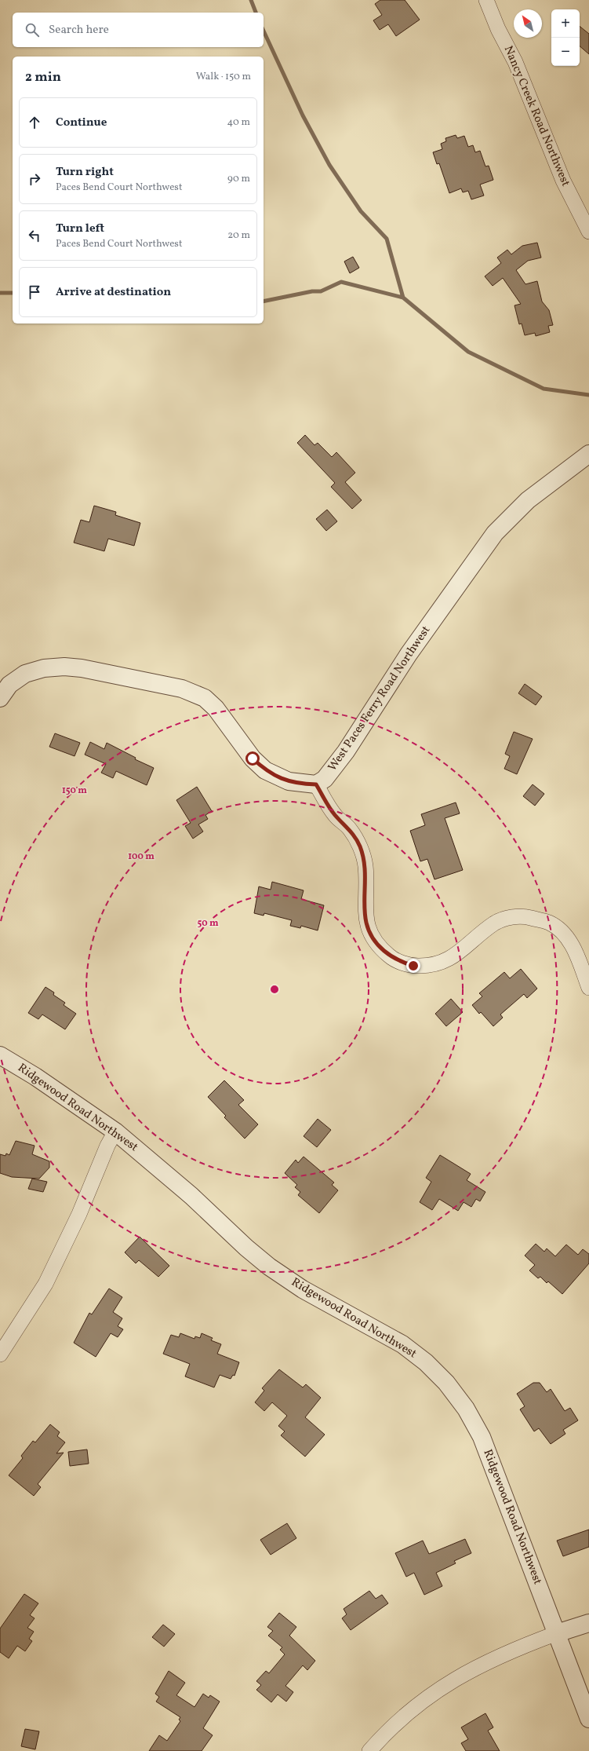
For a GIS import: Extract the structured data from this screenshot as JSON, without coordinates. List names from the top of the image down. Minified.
{"streets":{"street":["Nancy Creek Road Northwest","West Paces Ferry Road Northwest","Ridgewood Road Northwest"]},"north":"top left","page":{"map_buttons":["+","−"],"search":"Search here","heading":["2 min","Walk · 150 m"],"list":[["Continue","40 m"],["Turn right","Paces Bend Court Northwest","90 m"],["Turn left","Paces Bend Court Northwest","20 m"],"Arrive at destination"]},"rings":["150 m","100 m","50 m"]}
